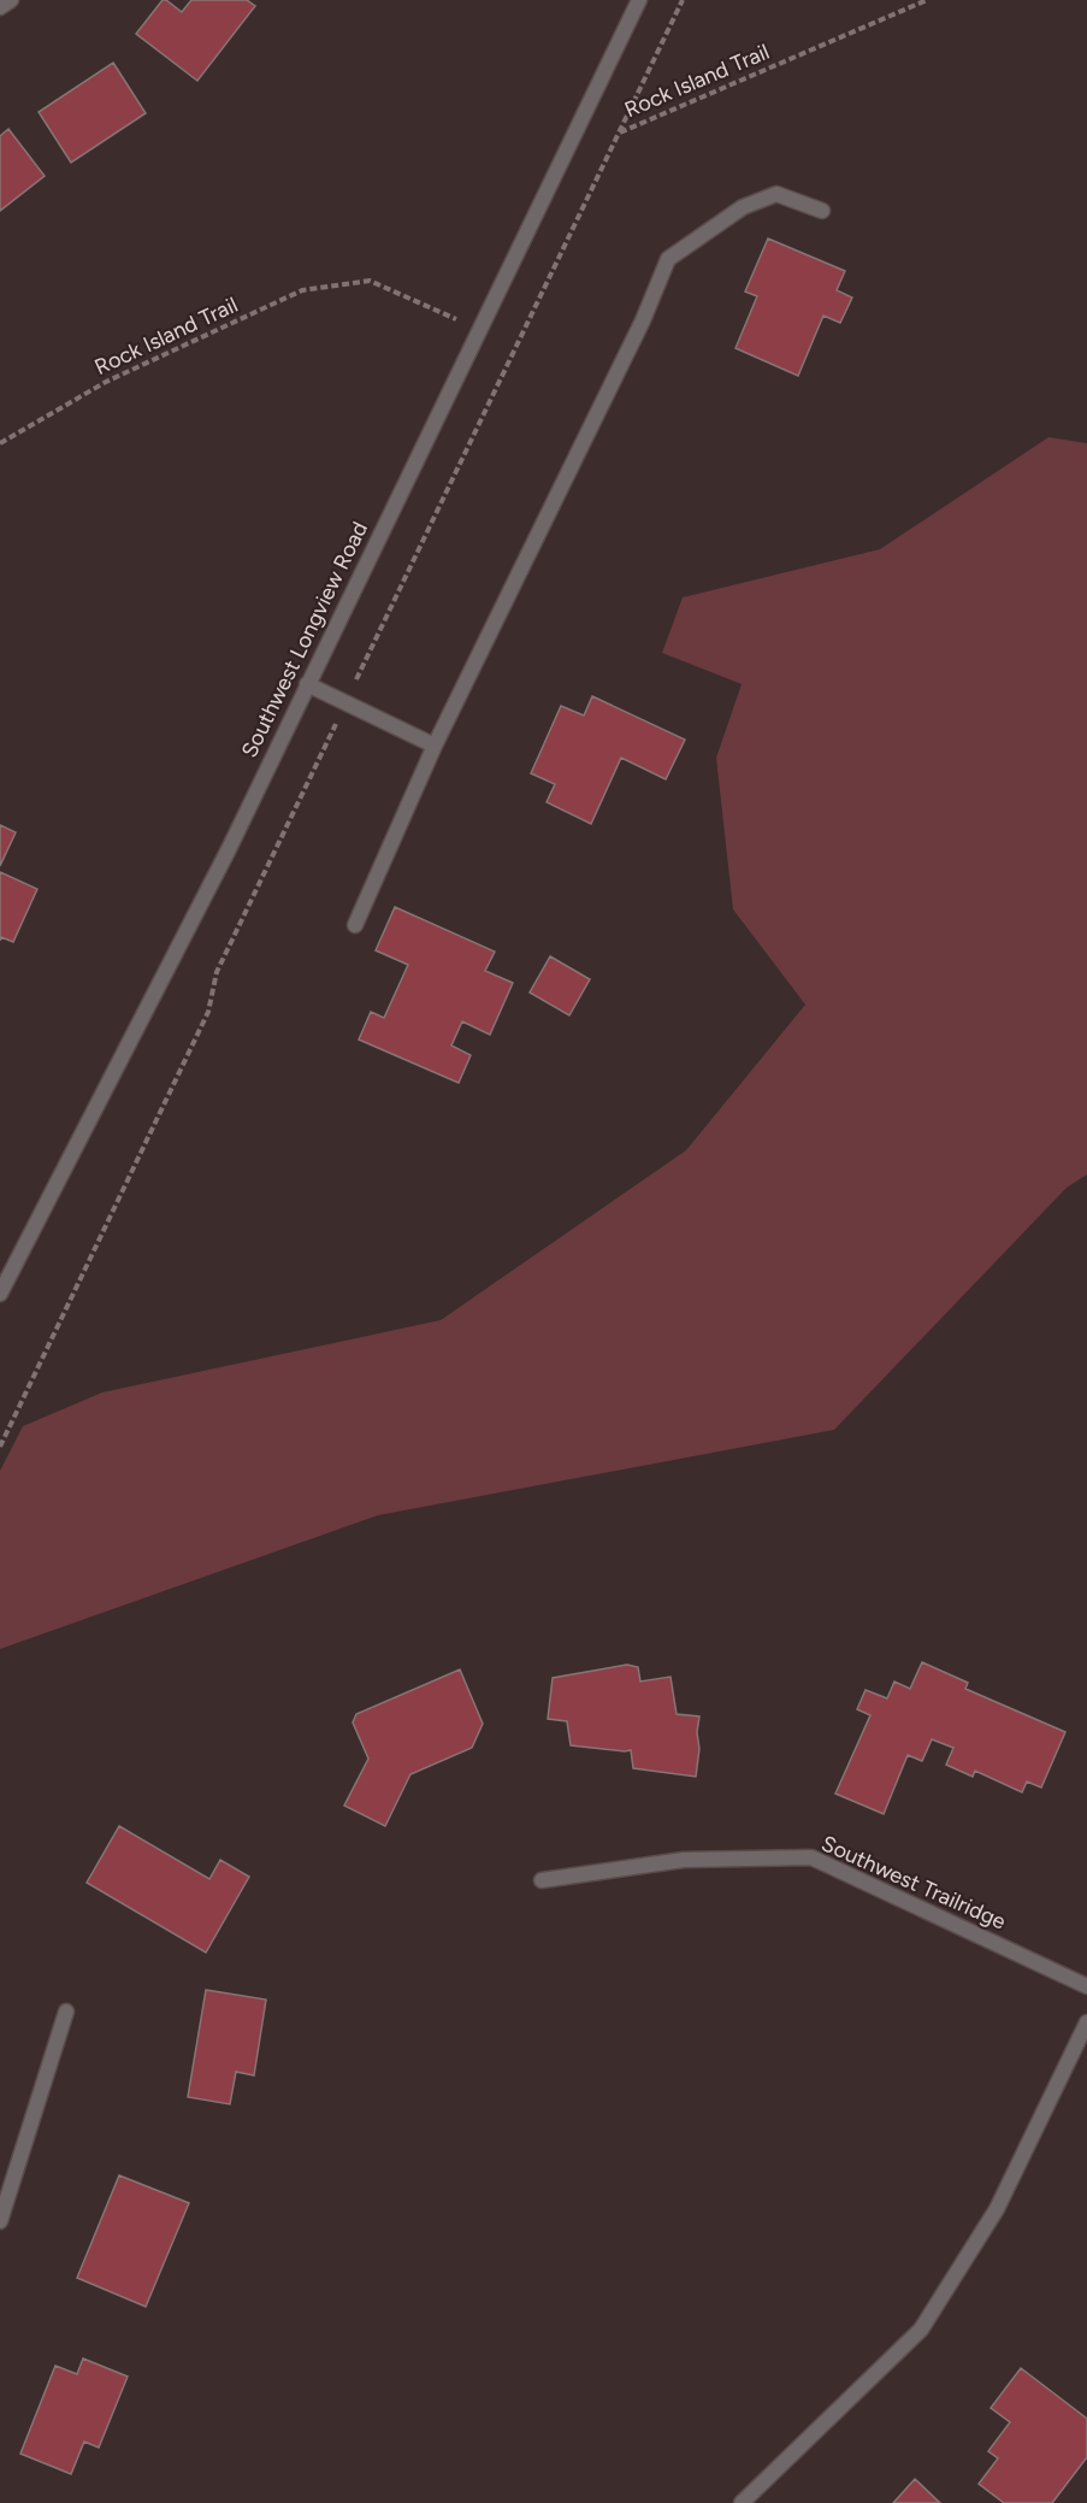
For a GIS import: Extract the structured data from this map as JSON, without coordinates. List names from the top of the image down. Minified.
{"streets":{"street":["Southwest Longview Road","Southwest Trailridge"],"path":["Rock Island Trail"]}}
